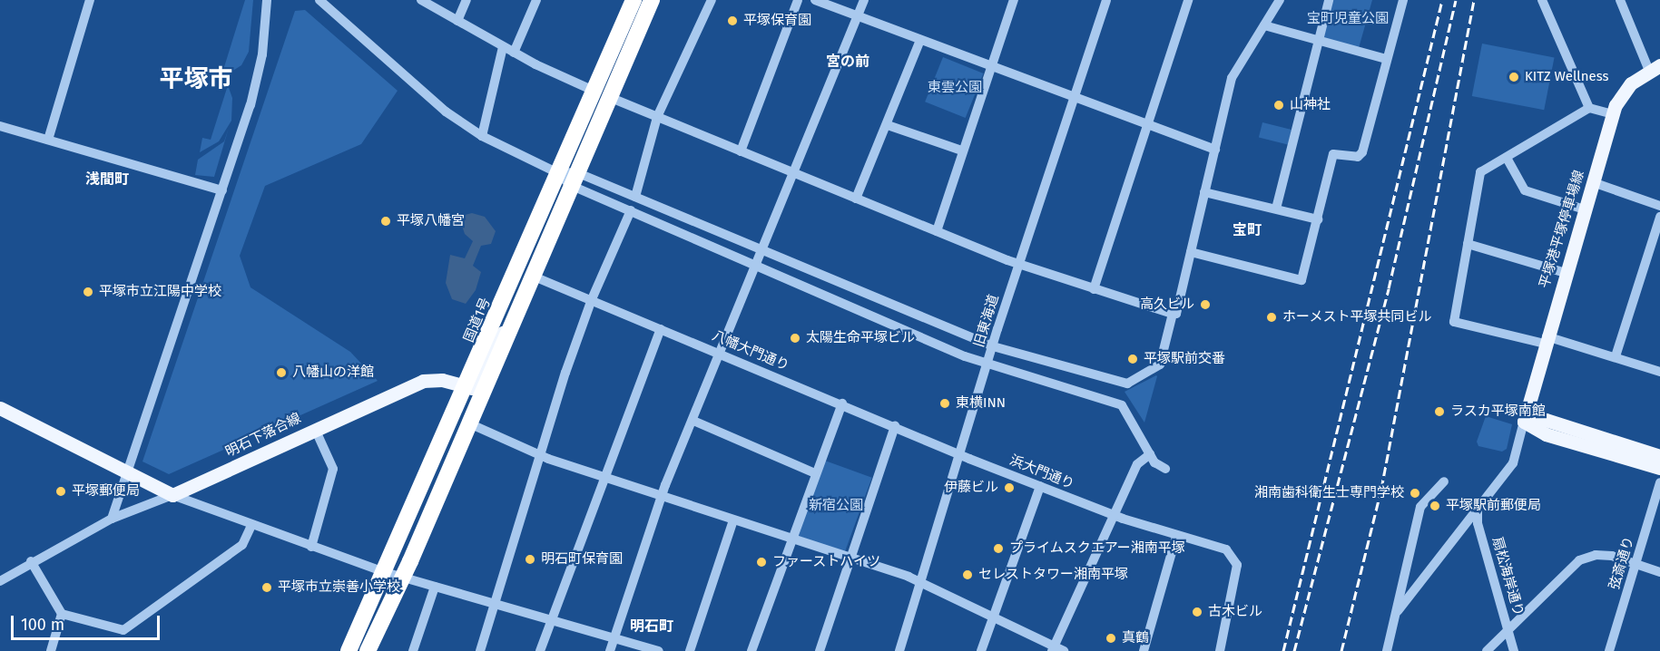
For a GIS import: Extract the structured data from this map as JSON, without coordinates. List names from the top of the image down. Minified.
{"streets":{"highway":["国道1号"],"main road":["平塚港平塚停車場線","明石下落合線"],"street":["旧東海道","八幡大門通り","浜大門通り","弦斎通り","扇松海岸通り"]},"crossings":[["国道1号","八幡大門通り"],["国道1号","明石下落合線"],["旧東海道","八幡大門通り"],["旧東海道","浜大門通り"],["八幡大門通り","浜大門通り"]],"districts":["宮の前","平塚市","浅間町","宝町","明石町"],"parks":["宝町児童公園","東雲公園","新宿公園"],"places":["平塚保育園","KITZ Wellness","山神社","平塚八幡宮","平塚市立江陽中学校","高久ビル","ホーメスト平塚共同ビル","太陽生命平塚ビル","平塚駅前交番","八幡山の洋館","東横INN","ラスカ平塚南館","伊藤ビル","平塚郵便局","湘南歯科衛生士専門学校","平塚駅前郵便局","プライムスクエアー湘南平塚","明石町保育園","ファーストハイツ","セレストタワー湘南平塚","平塚市立崇善小学校","古木ビル","真鶴"],"scale_bar":"100 m"}
